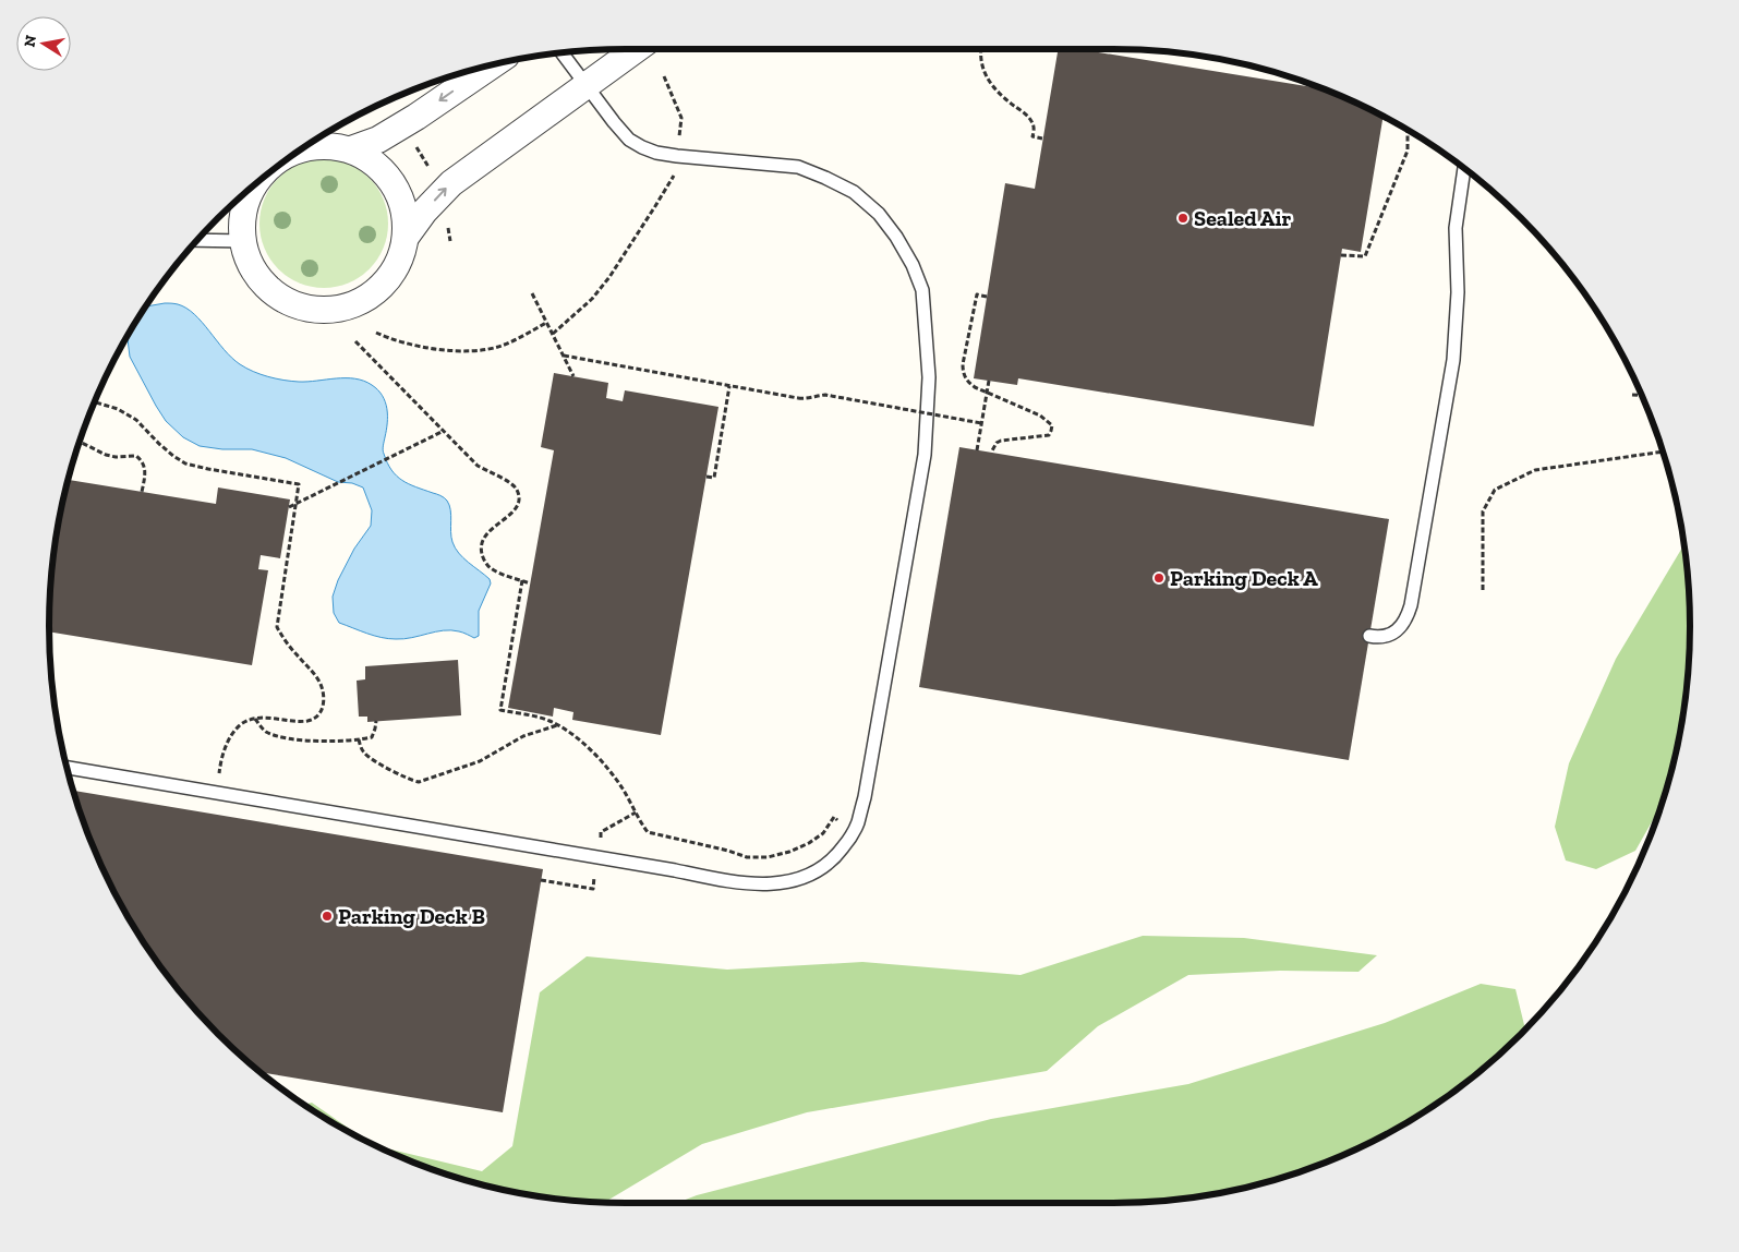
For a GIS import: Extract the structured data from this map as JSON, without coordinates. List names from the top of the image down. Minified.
{"places":["Sealed Air","Parking Deck A","Parking Deck B"],"north":"left"}
